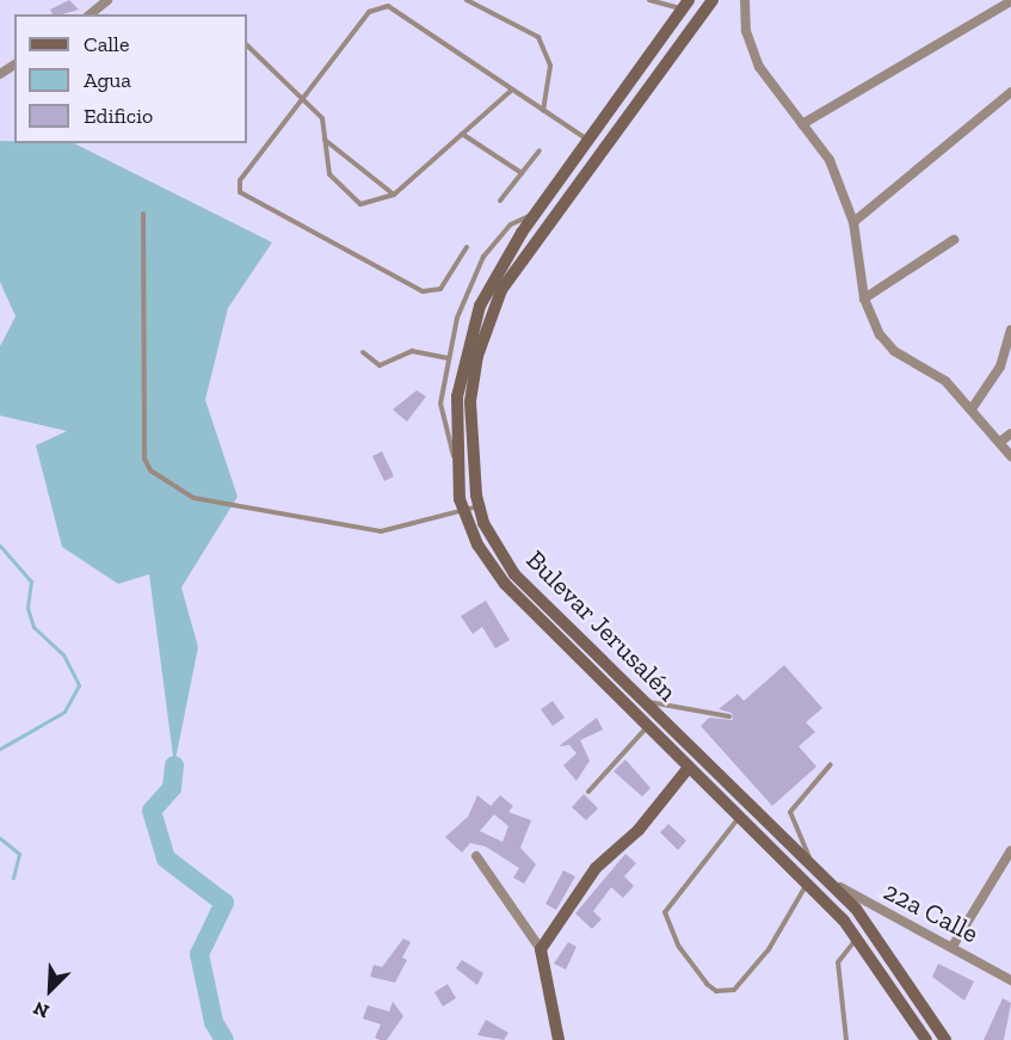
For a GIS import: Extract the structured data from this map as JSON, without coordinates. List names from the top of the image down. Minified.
{"streets":{"main road":["Bulevar Jerusalén"],"street":["22a Calle"]},"crossings":[["Bulevar Jerusalén","22a Calle"]],"legend":["Calle","Agua","Edificio"],"north":"bottom left"}
